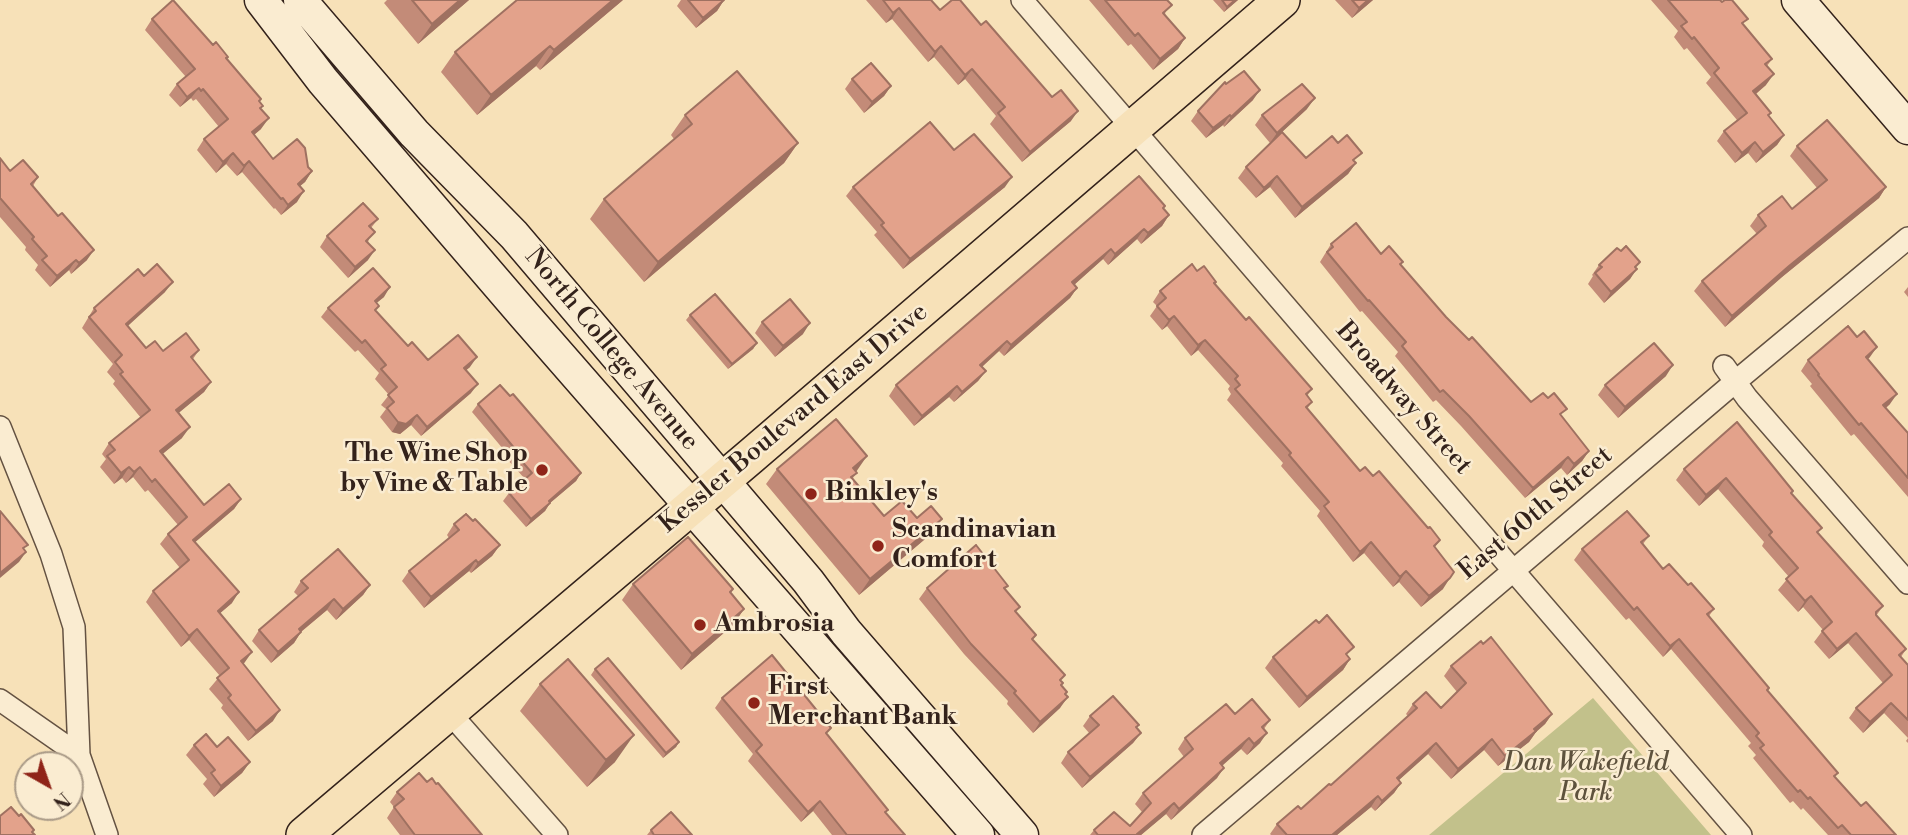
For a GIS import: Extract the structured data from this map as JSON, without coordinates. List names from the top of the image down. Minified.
{"streets":{"main road":["North College Avenue","Kessler Boulevard East Drive"],"street":["Broadway Street","East 60th Street"]},"crossings":[["North College Avenue","Kessler Boulevard East Drive"],["Broadway Street","Kessler Boulevard East Drive"],["Broadway Street","East 60th Street"]],"parks":["Dan Wakefield Park"],"places":["The Wine Shop by Vine & Table","Binkley's","Scandinavian Comfort","Ambrosia","First Merchant Bank"],"north":"bottom right"}
